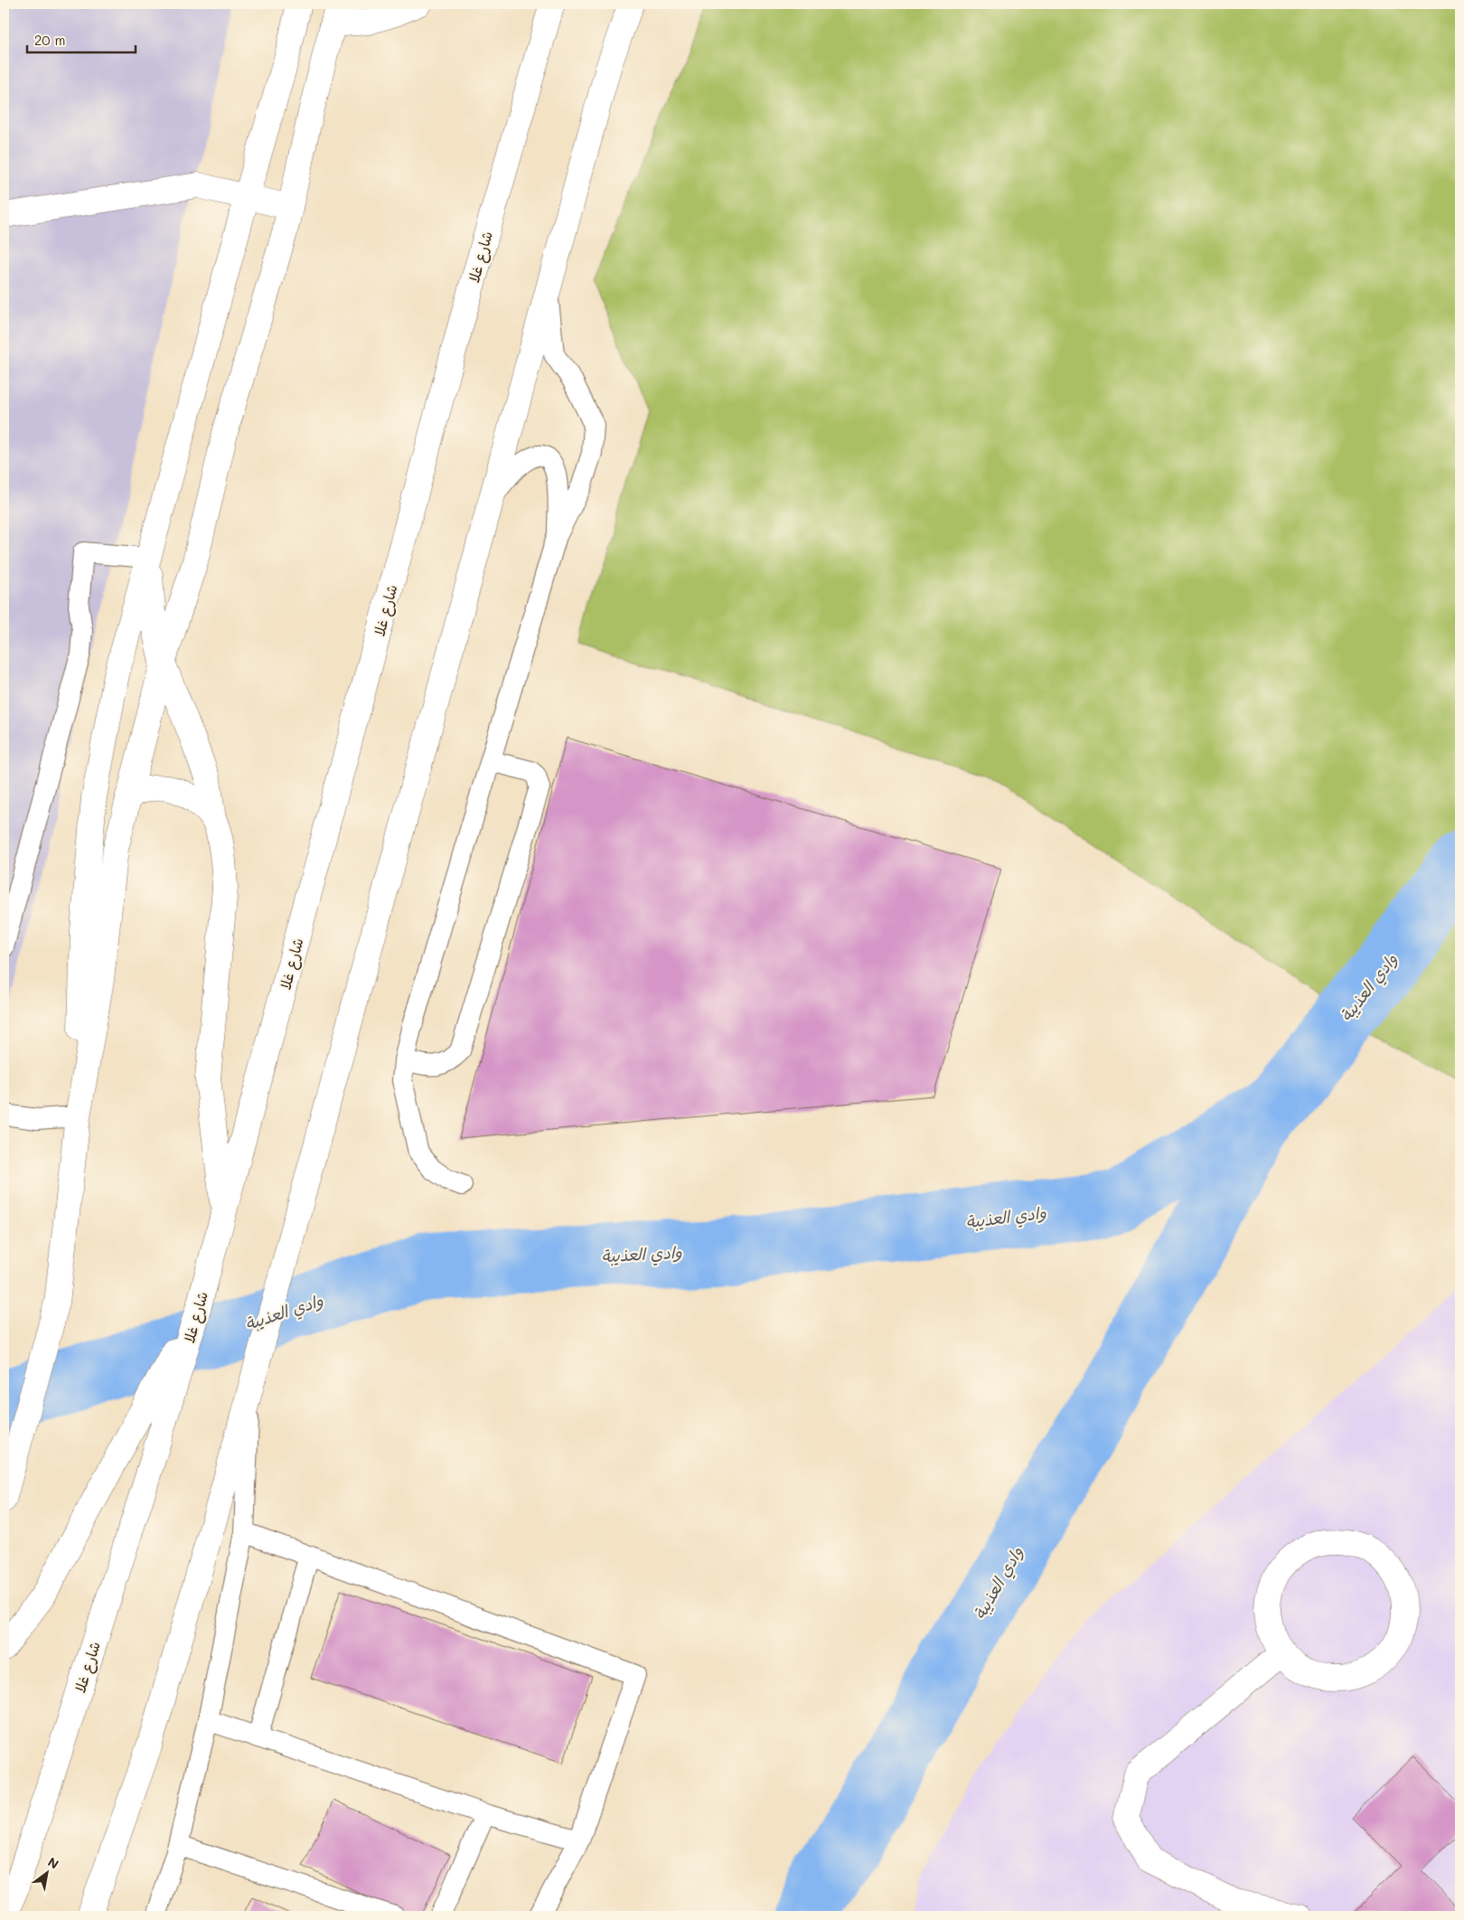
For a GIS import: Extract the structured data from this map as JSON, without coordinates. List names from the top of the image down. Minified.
{"streets":{"main road":["شارع غلا"]},"water":["وادي العذيبة"],"scale_bar":"20 m","north":"top right"}
